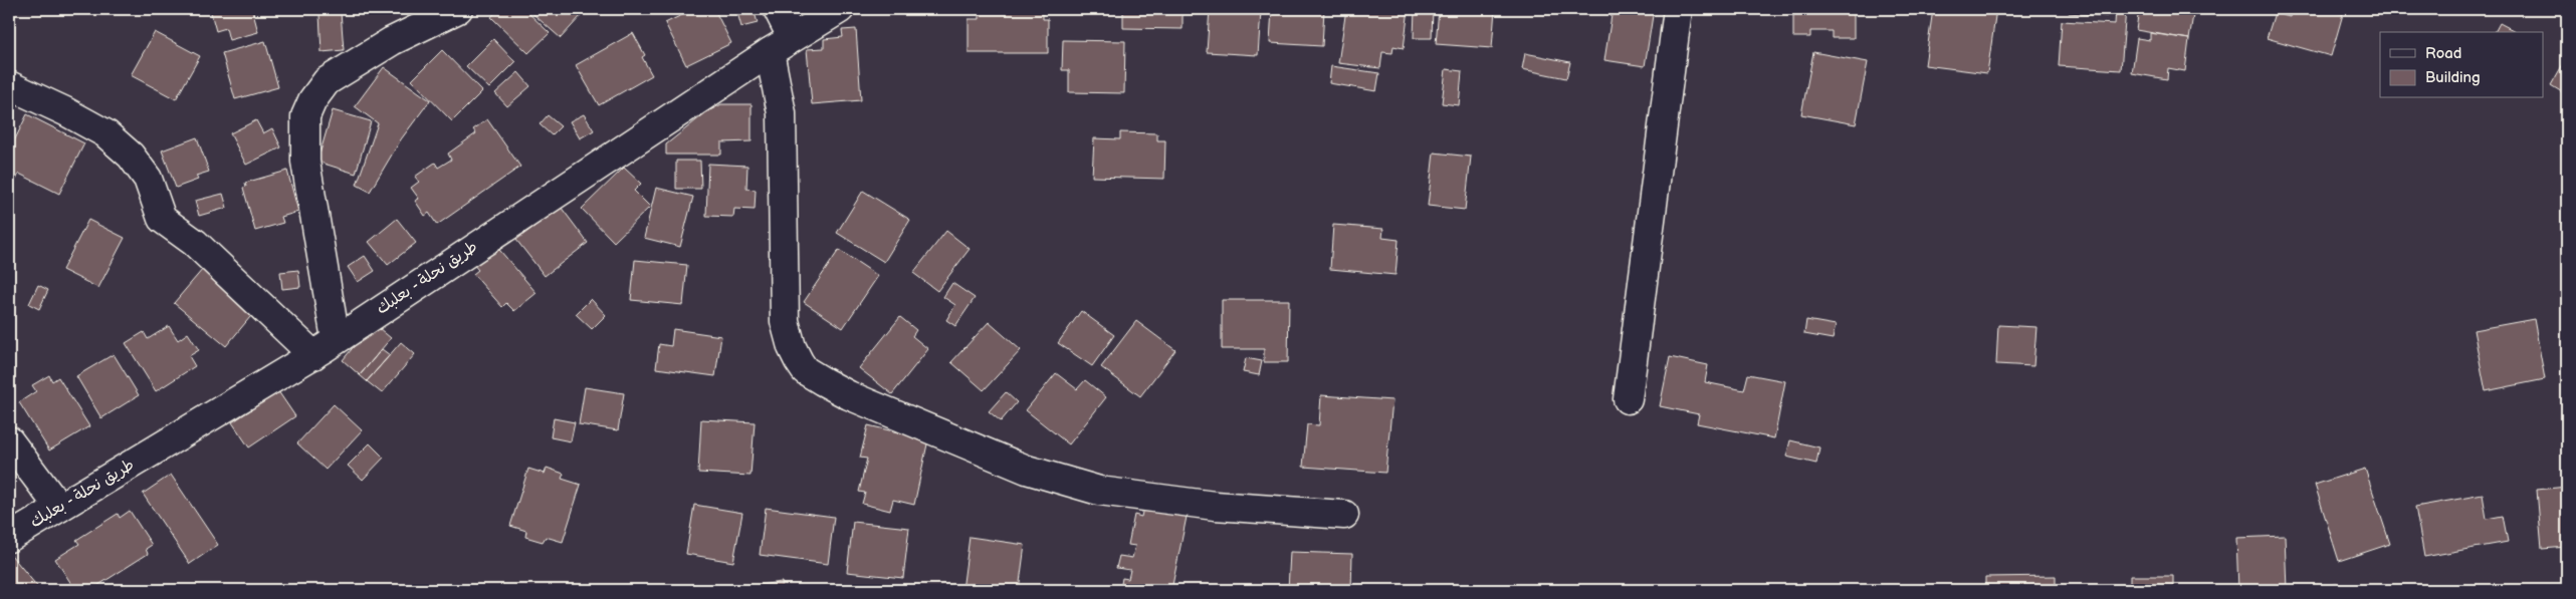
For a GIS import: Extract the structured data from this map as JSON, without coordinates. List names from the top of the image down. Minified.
{"streets":{"street":["طريق نحلة - بعلبك"]},"legend":["Road","Building"]}
